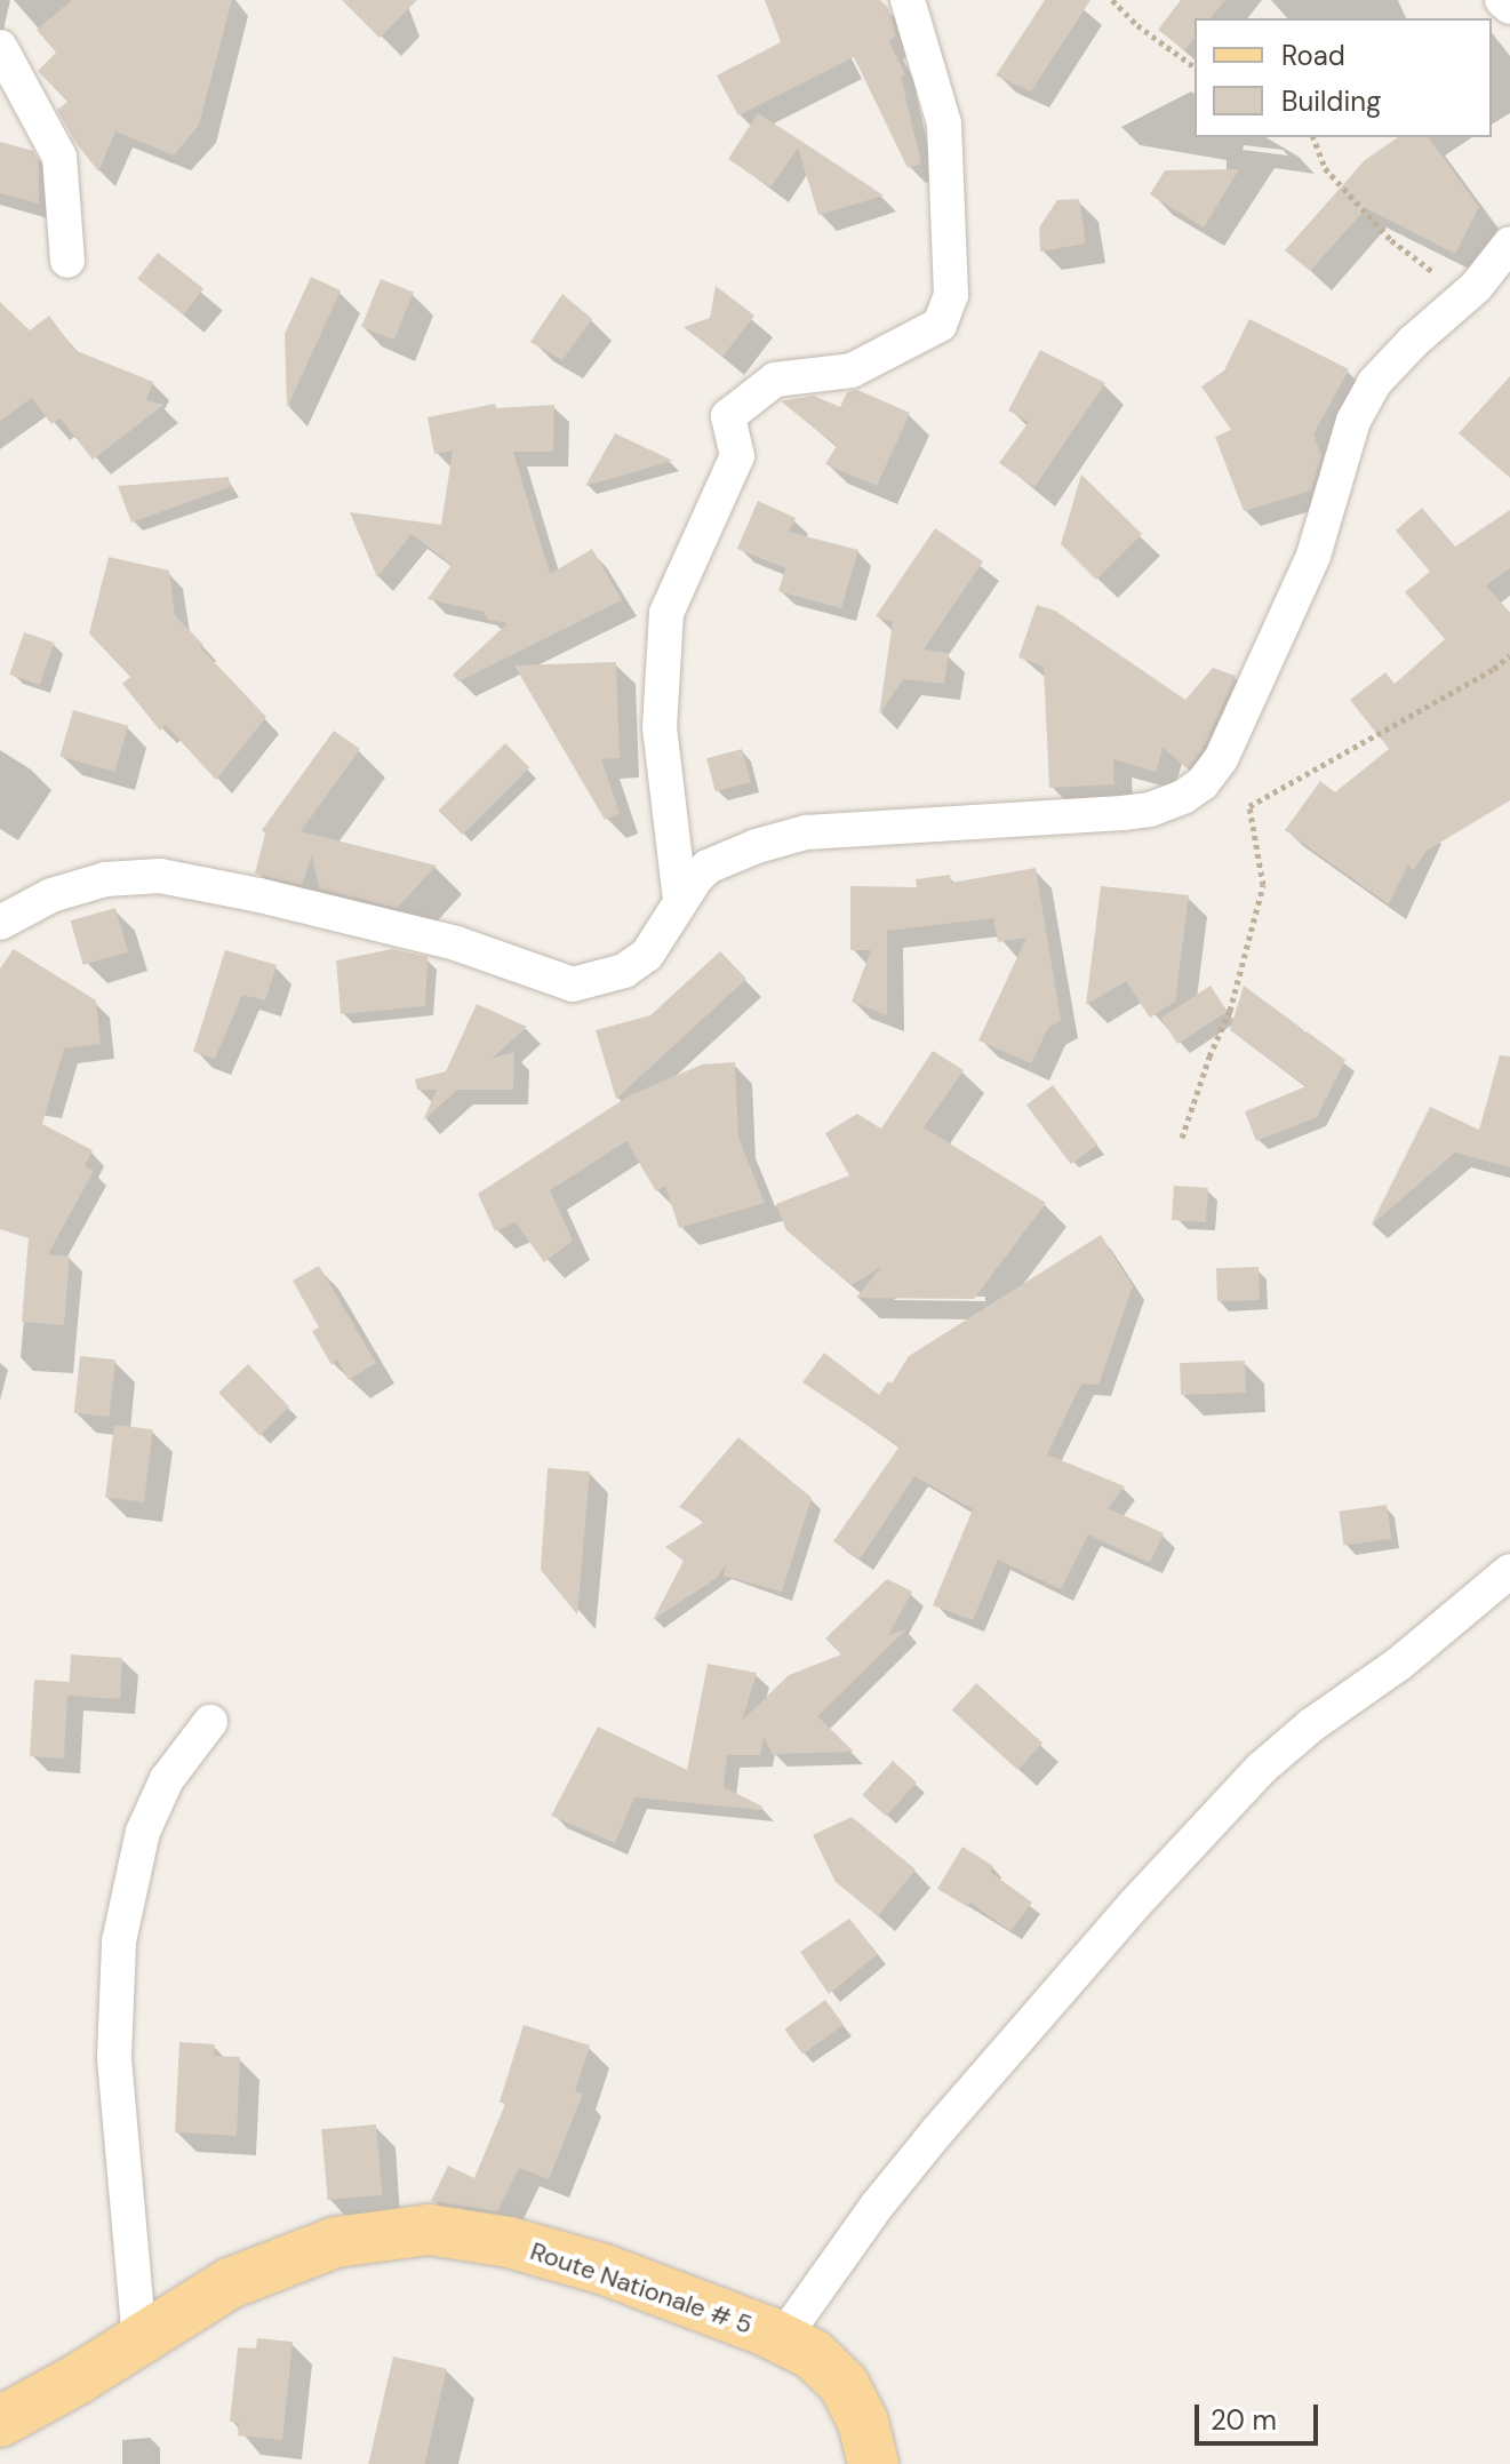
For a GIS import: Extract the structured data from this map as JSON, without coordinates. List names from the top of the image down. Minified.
{"streets":{"main road":["Route Nationale # 5"]},"legend":["Road","Building"],"scale_bar":"20 m"}
